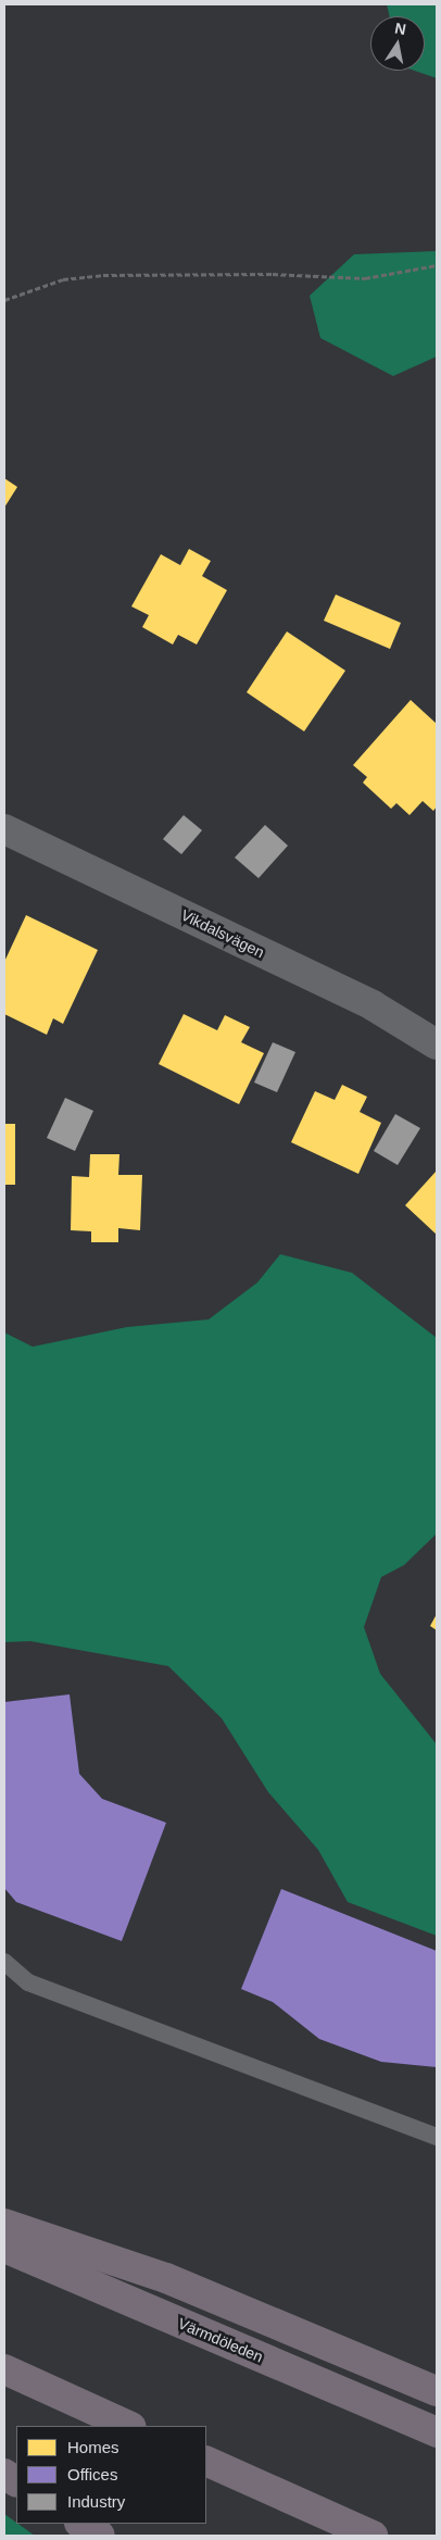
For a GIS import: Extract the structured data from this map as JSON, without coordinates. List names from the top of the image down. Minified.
{"streets":{"highway":["Värmdöleden"],"street":["Vikdalsvägen"]},"legend":["Homes","Offices","Industry"],"north":"top"}
